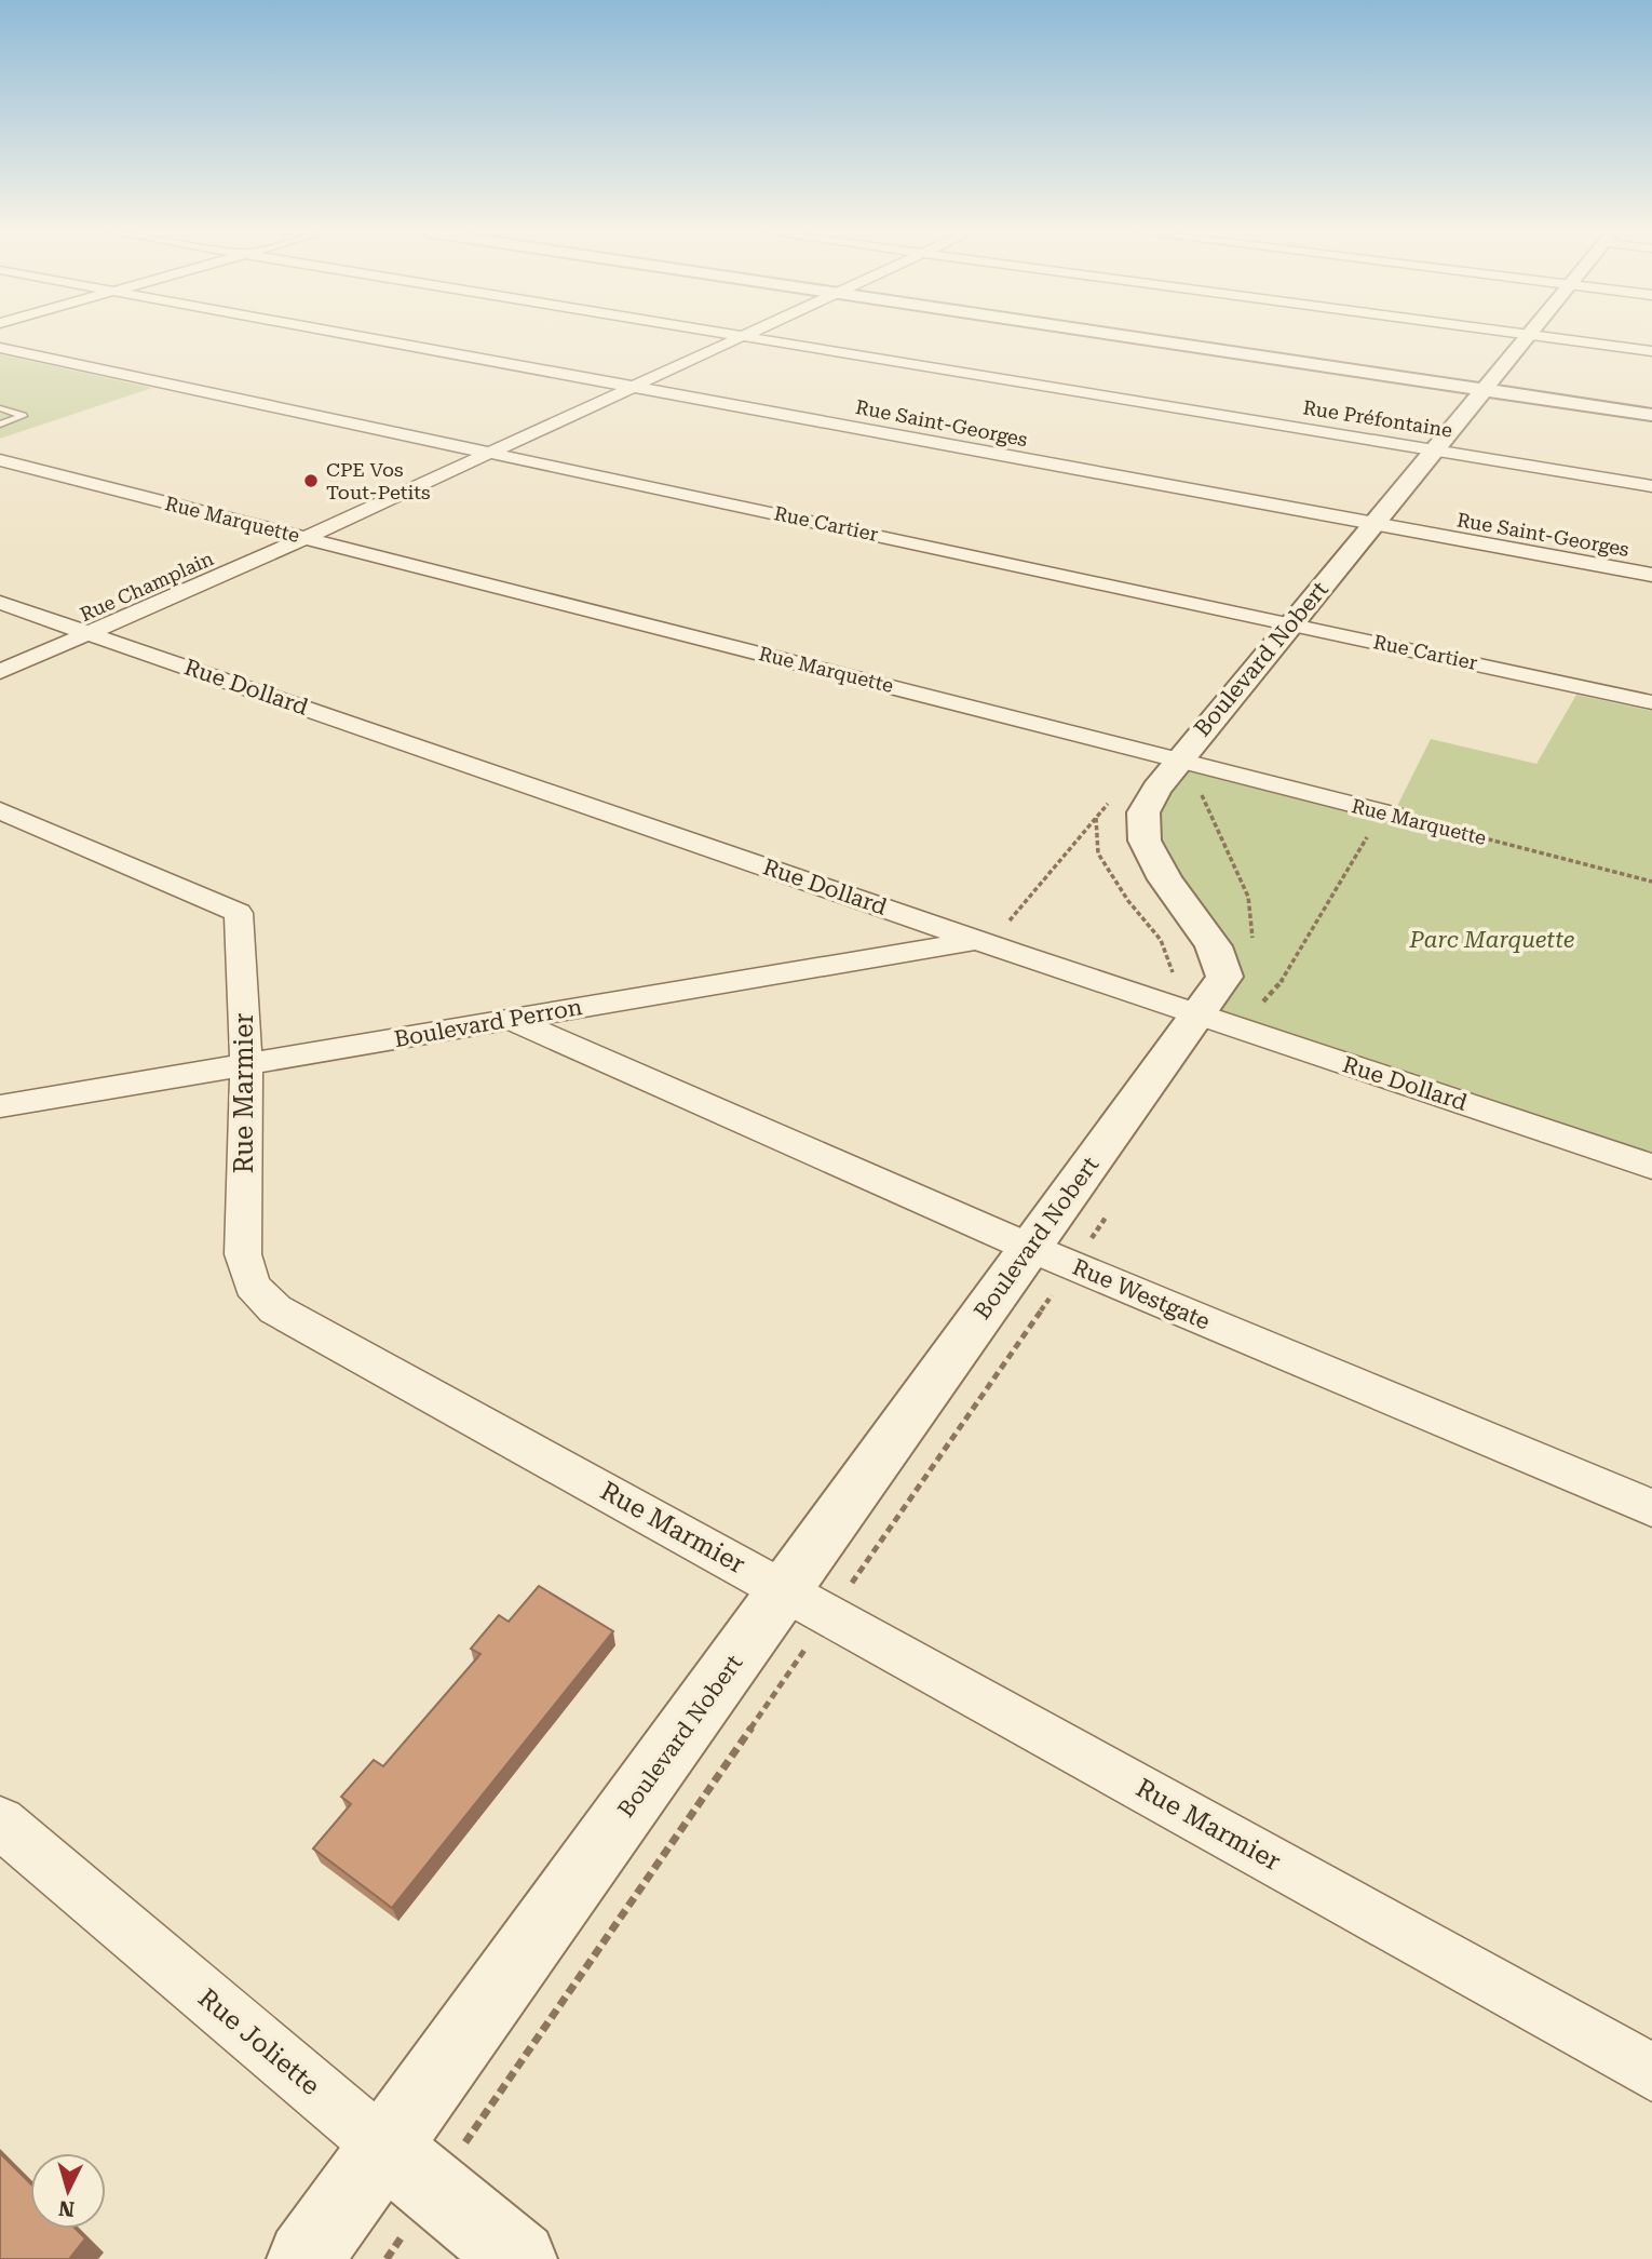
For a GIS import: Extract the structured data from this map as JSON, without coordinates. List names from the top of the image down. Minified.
{"streets":{"street":["Rue Préfontaine","Rue Saint-Georges","Rue Marquette","Rue Cartier","Rue Champlain","Boulevard Nobert","Rue Dollard","Boulevard Perron","Rue Marmier","Rue Westgate","Rue Joliette"]},"crossings":[["Rue Préfontaine","Boulevard Nobert"],["Rue Saint-Georges","Rue Champlain"],["Rue Saint-Georges","Boulevard Nobert"],["Rue Marquette","Rue Champlain"],["Rue Marquette","Boulevard Nobert"],["Rue Cartier","Rue Champlain"],["Rue Cartier","Boulevard Nobert"],["Rue Champlain","Rue Dollard"],["Boulevard Nobert","Rue Dollard"],["Boulevard Nobert","Rue Marmier"],["Boulevard Nobert","Rue Westgate"],["Boulevard Nobert","Rue Joliette"],["Rue Dollard","Boulevard Perron"],["Boulevard Perron","Rue Marmier"],["Boulevard Perron","Rue Westgate"]],"parks":["Parc Marquette"],"places":["CPE Vos Tout-Petits"],"north":"bottom"}
